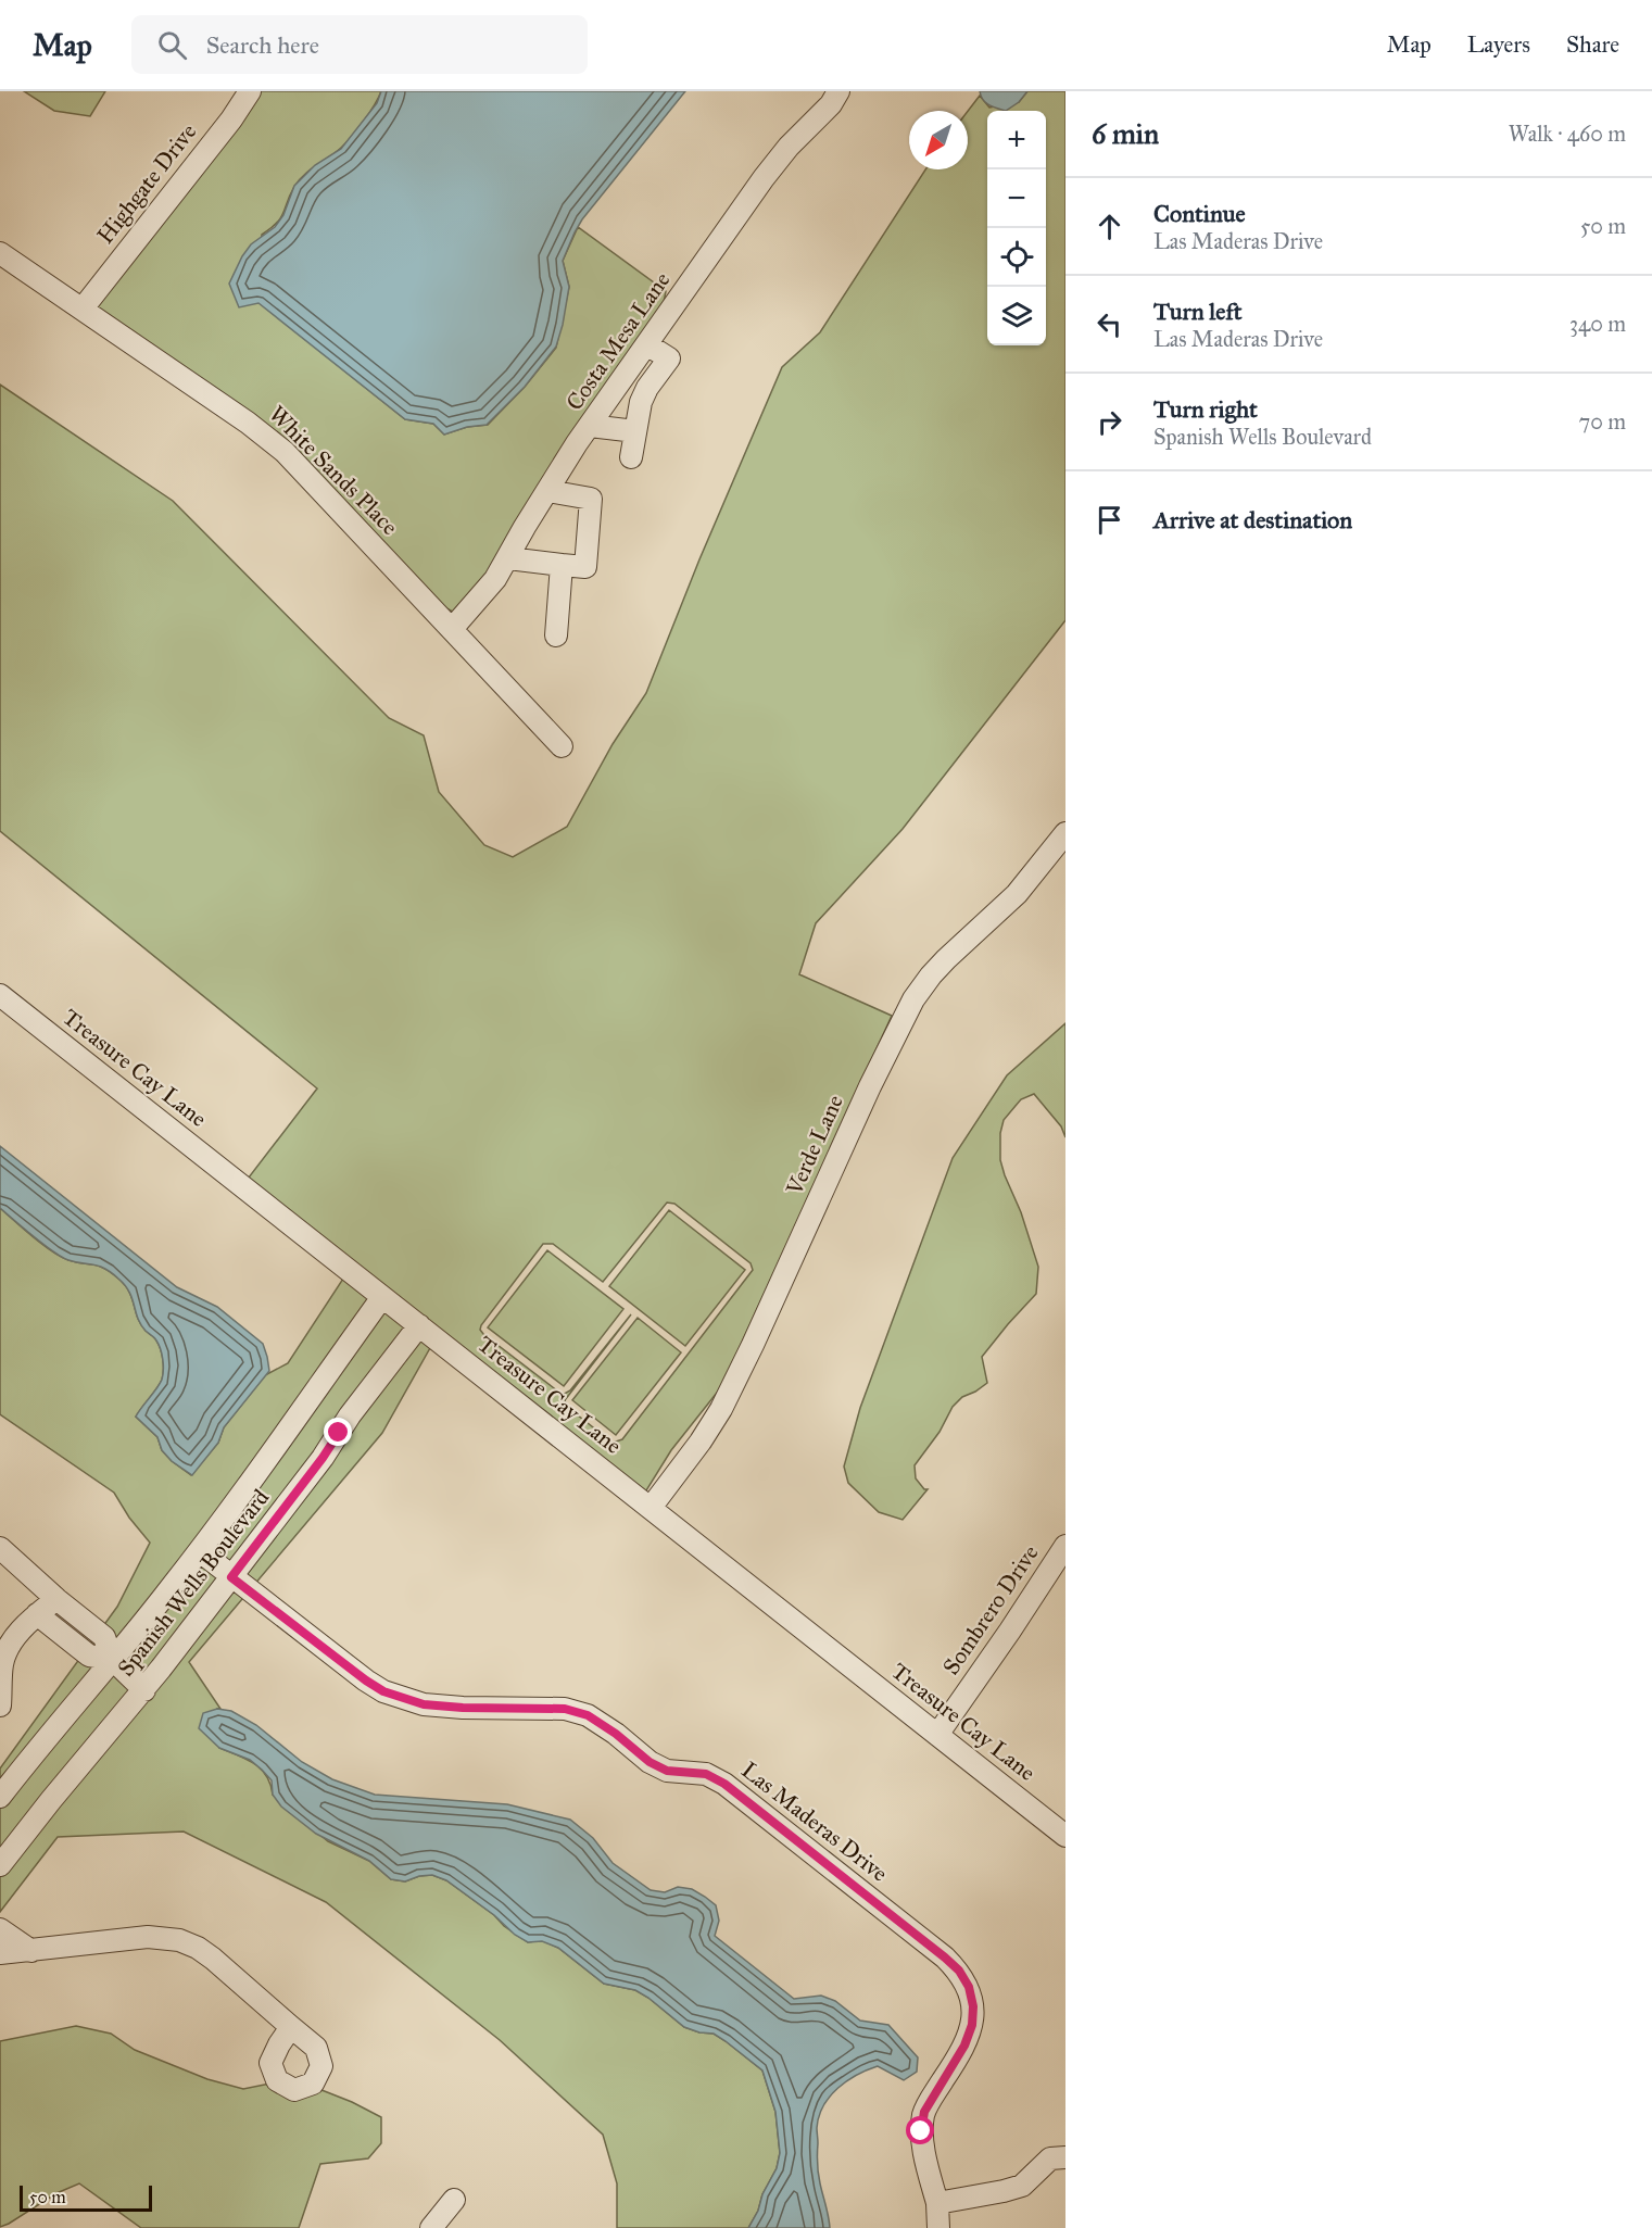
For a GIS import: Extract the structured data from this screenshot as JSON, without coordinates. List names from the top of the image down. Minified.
{"streets":{"street":["Highgate Drive","Costa Mesa Lane","White Sands Place","Treasure Cay Lane","Verde Lane","Spanish Wells Boulevard","Sombrero Drive","Las Maderas Drive"]},"crossings":[["Highgate Drive","White Sands Place"],["Costa Mesa Lane","White Sands Place"],["Treasure Cay Lane","Verde Lane"],["Treasure Cay Lane","Spanish Wells Boulevard"],["Treasure Cay Lane","Sombrero Drive"],["Spanish Wells Boulevard","Las Maderas Drive"]],"scale_bar":"50 m","north":"bottom left","page":{"header":"Map","search":"Search here","nav":["Map","Layers","Share"],"heading":["6 min","Walk · 460 m"],"map_buttons":["+","−"],"list":[["Continue","Las Maderas Drive","50 m"],["Turn left","Las Maderas Drive","340 m"],["Turn right","Spanish Wells Boulevard","70 m"],"Arrive at destination"],"scale":"50 m"}}
